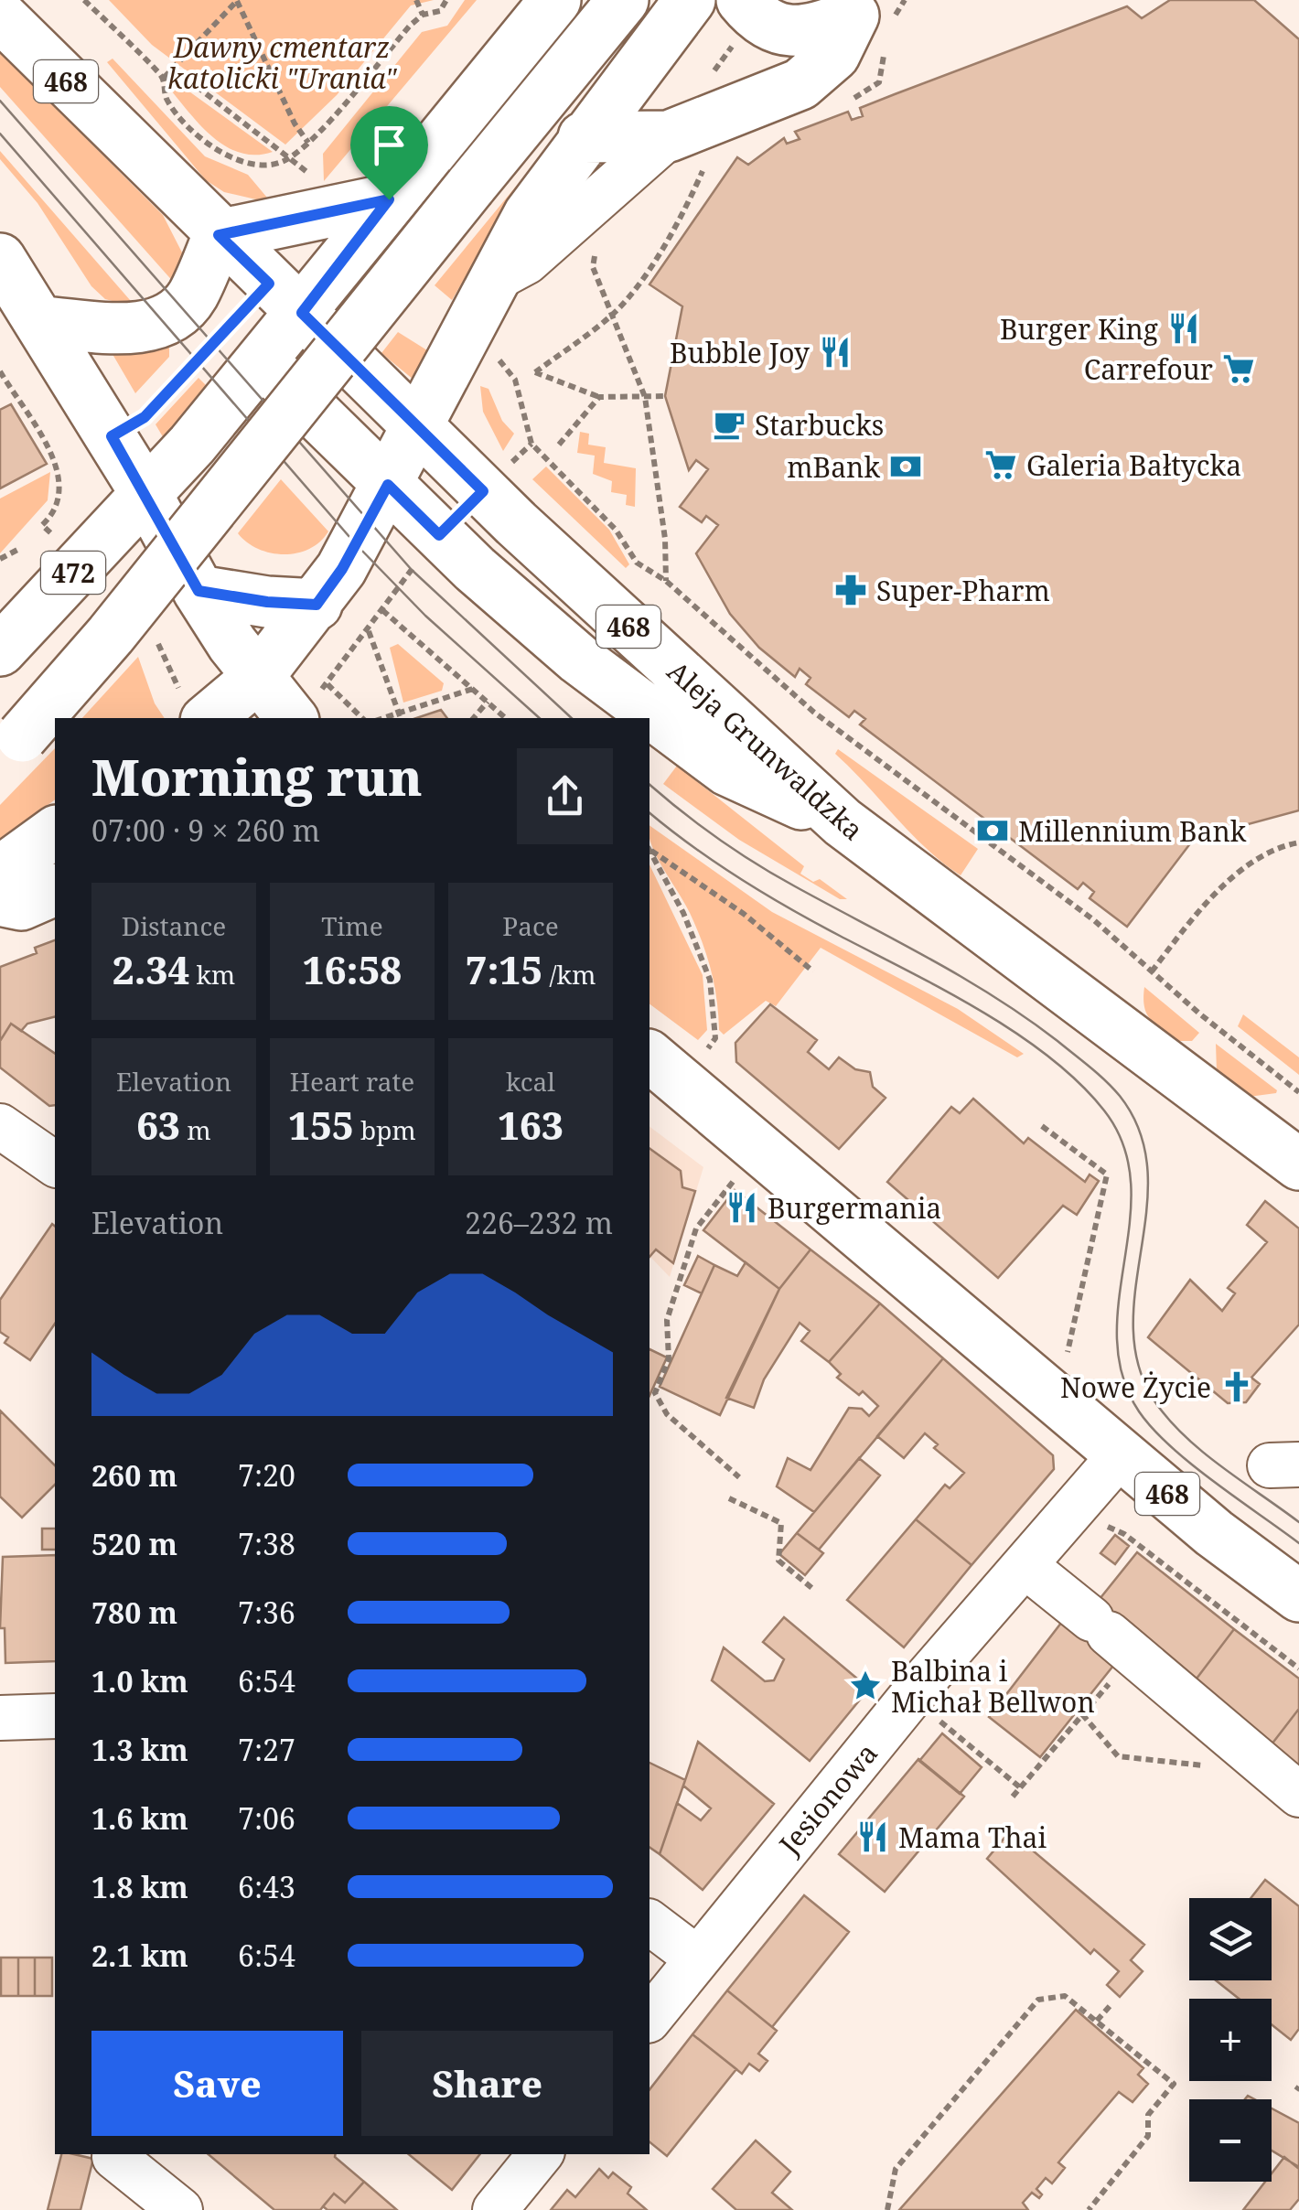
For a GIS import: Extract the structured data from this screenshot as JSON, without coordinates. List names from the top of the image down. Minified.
{"streets":{"main road":["468","472","Aleja Grunwaldzka"],"street":["Jesionowa"]},"crossings":[["468","Jesionowa"]],"parks":["Dawny cmentarz katolicki \"Urania\""],"places":{"restaurant":["Burger King","Bubble Joy","Burgermania","Mama Thai"],"supermarket":["Carrefour","Galeria Bałtycka"],"cafe":["Starbucks"],"bank":["mBank","Millennium Bank"],"pharmacy":["Super-Pharm"],"church":["Nowe Życie"],"place":["Balbina i Michał Bellwon"]},"page":{"heading":["Morning run","07:00 · 9 × 260 m"],"stats":[["Distance","2.34 km"],["Time","16:58"],["Pace","7:15 /km"],["Elevation","63 m"],["Heart rate","155 bpm"],["kcal","163"]],"chart":["Elevation","226–232 m"],"list":[{"name":"260 m","note":"7:20"},{"name":"520 m","note":"7:38"},{"name":"780 m","note":"7:36"},{"name":"1.0 km","note":"6:54"},{"name":"1.3 km","note":"7:27"},{"name":"1.6 km","note":"7:06"},{"name":"1.8 km","note":"6:43"},{"name":"2.1 km","note":"6:54"}],"map_buttons":["+","−"],"buttons":["Save","Share"]}}
